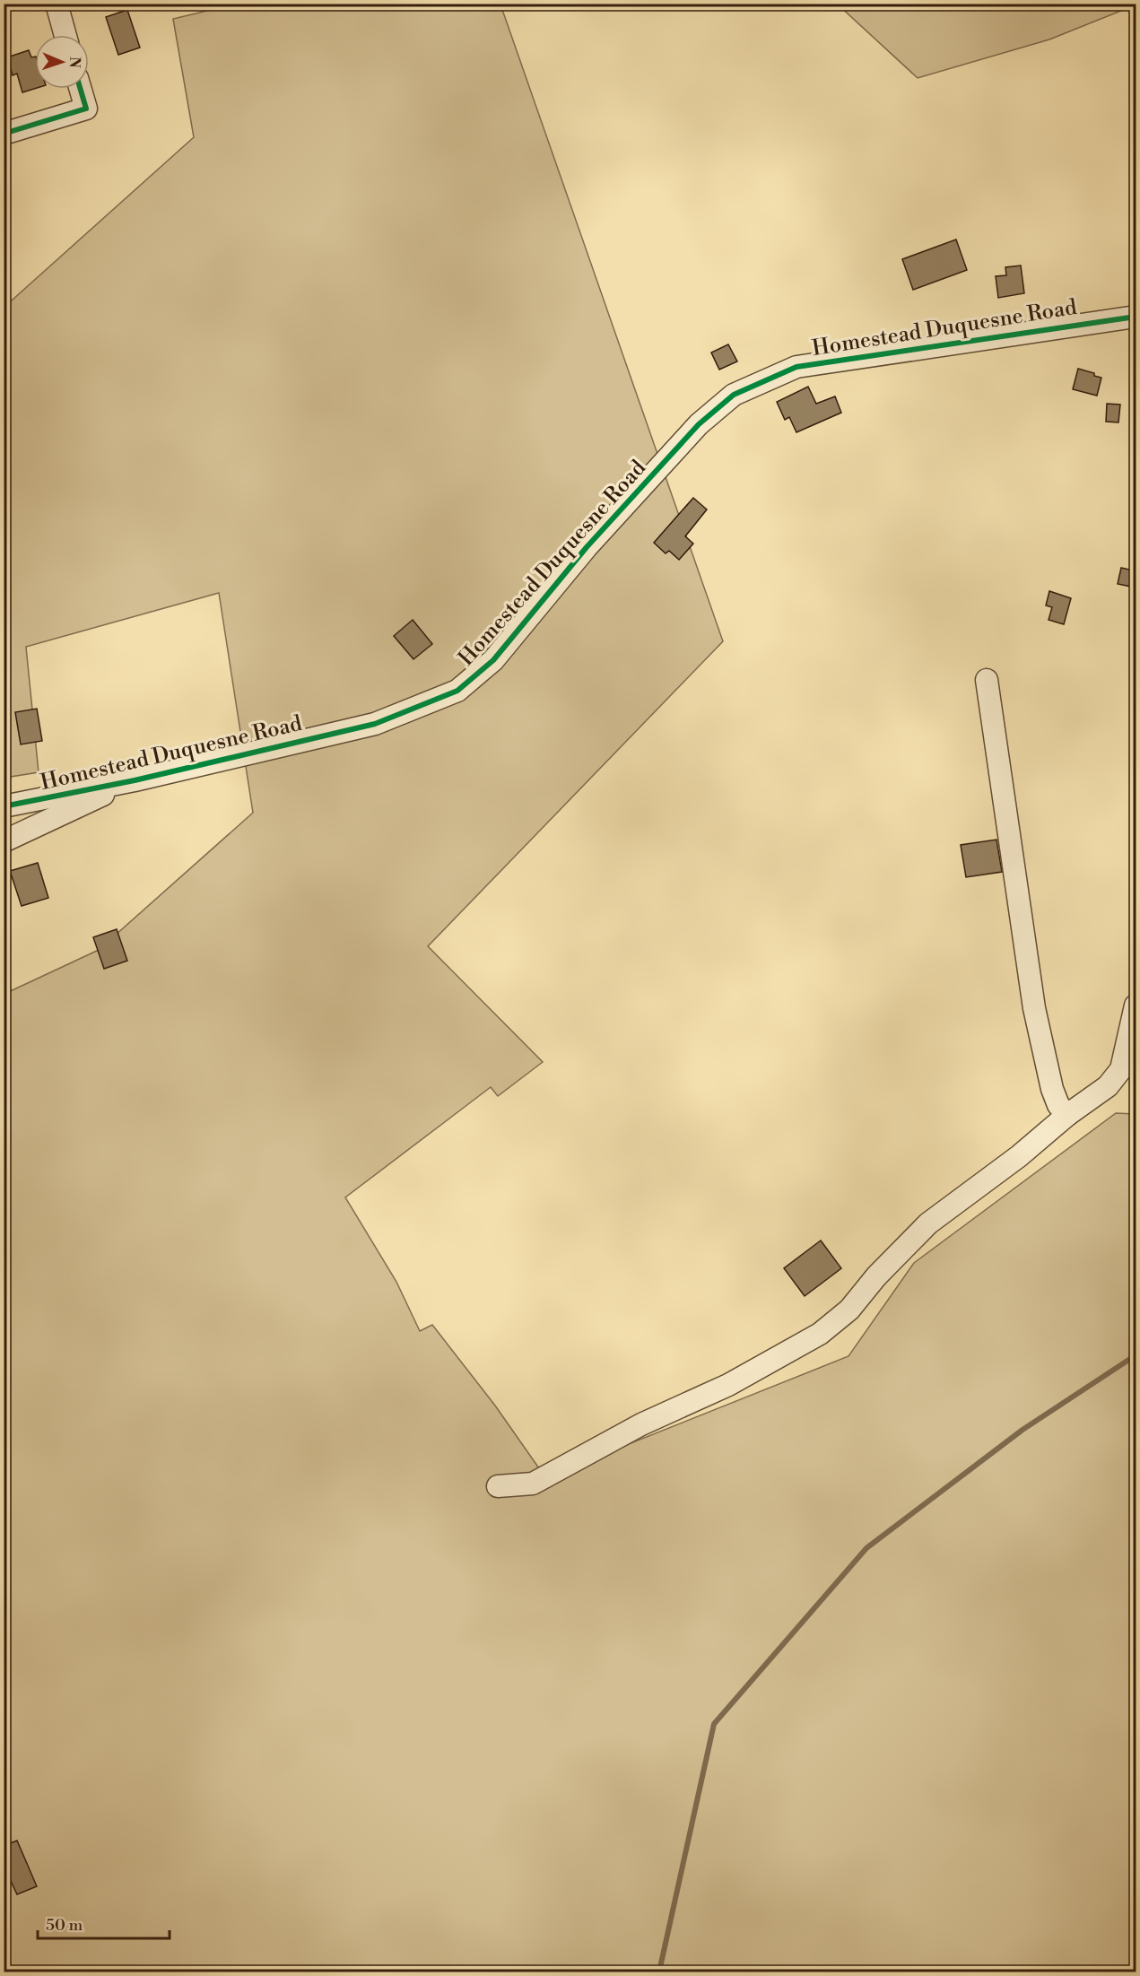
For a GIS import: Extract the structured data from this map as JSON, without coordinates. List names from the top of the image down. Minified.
{"streets":{"street":["Homestead Duquesne Road"]},"scale_bar":"50 m","north":"right"}
